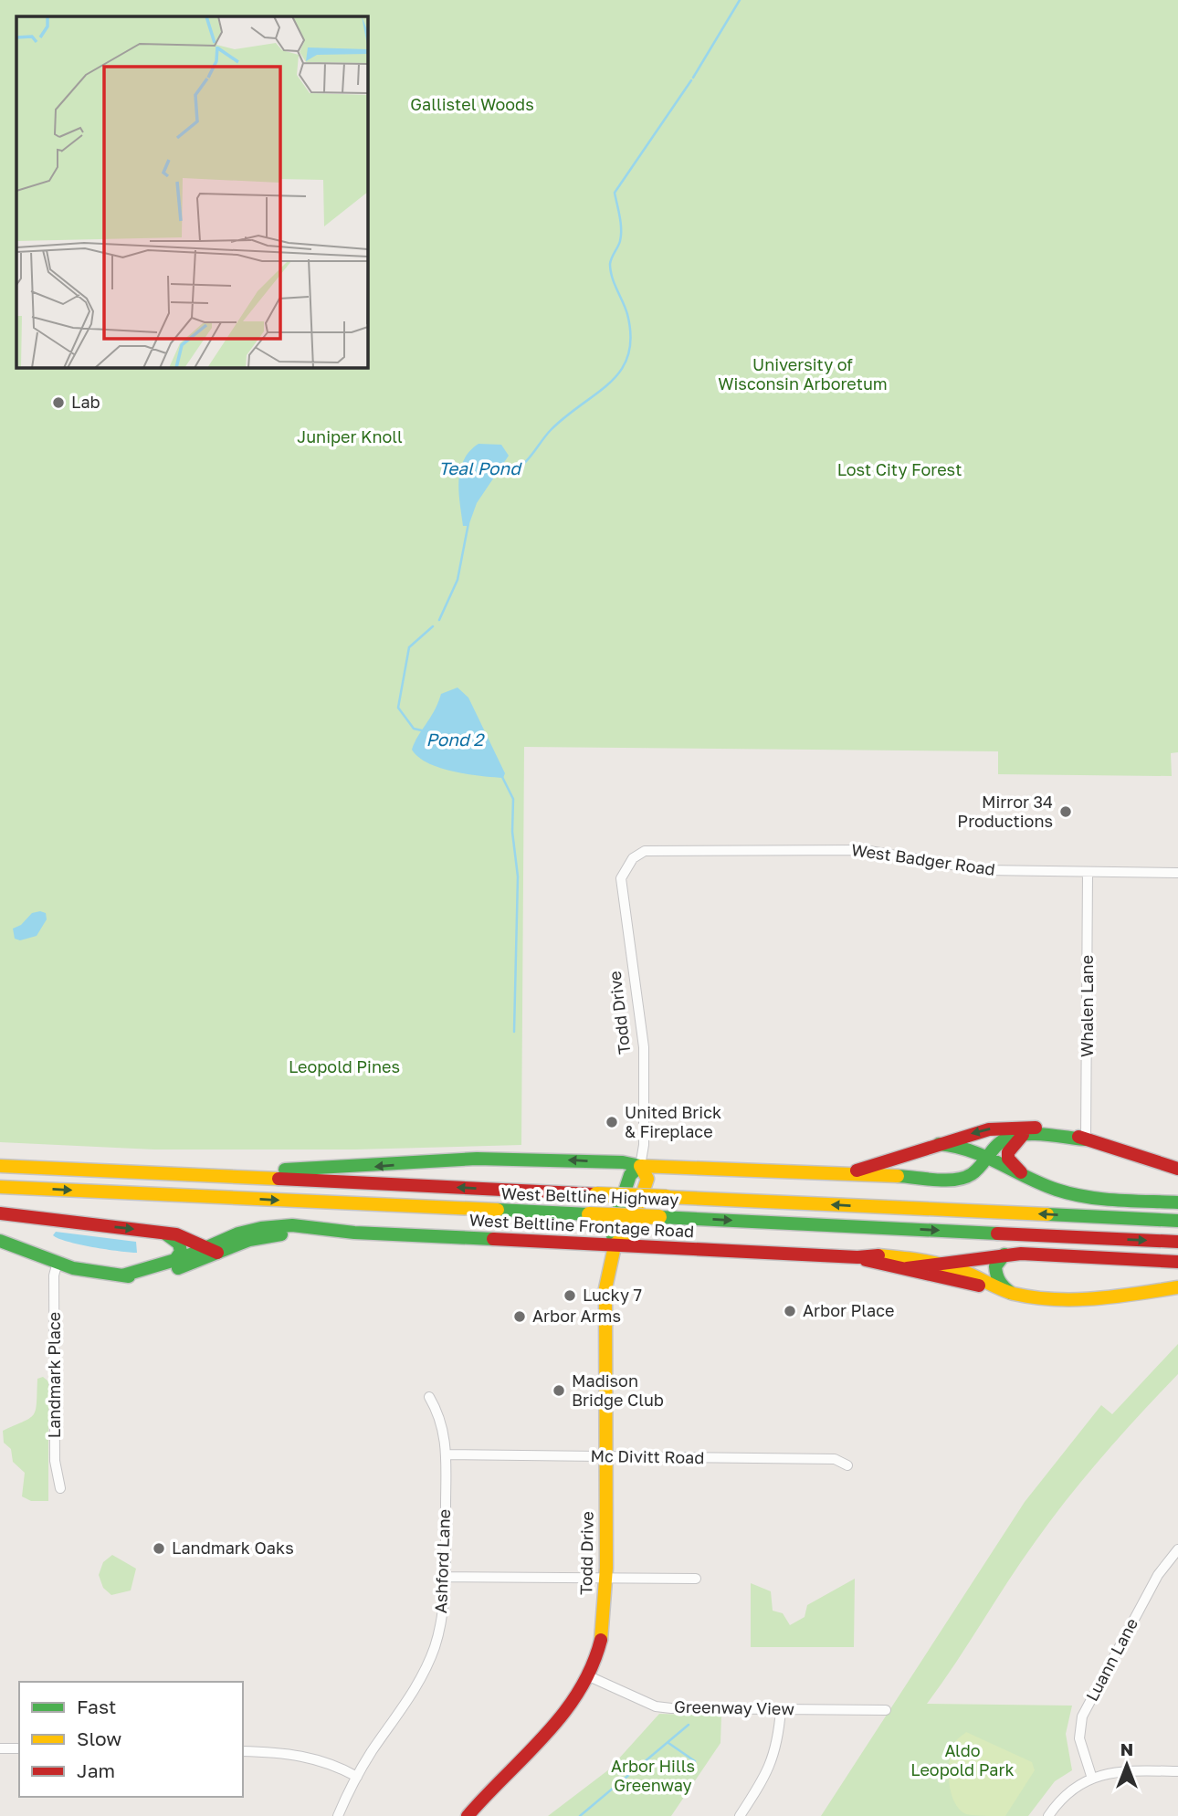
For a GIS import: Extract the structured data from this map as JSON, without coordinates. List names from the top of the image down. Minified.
{"streets":{"main road":["Todd Drive","West Beltline Highway","West Beltline Frontage Road"],"street":["West Badger Road","Whalen Lane","Landmark Place","Mc Divitt Road","Ashford Lane","Luann Lane","Greenway View"]},"crossings":[["West Badger Road","Whalen Lane"],["West Badger Road","Todd Drive"],["Todd Drive","West Beltline Frontage Road"],["Todd Drive","Mc Divitt Road"],["Todd Drive","Greenway View"],["West Beltline Frontage Road","Landmark Place"],["Mc Divitt Road","Ashford Lane"]],"water":["Teal Pond","Pond 2"],"parks":["Gallistel Woods","University of Wisconsin Arboretum","Juniper Knoll","Lost City Forest","Leopold Pines","Aldo Leopold Park","Arbor Hills Greenway"],"places":["Lab","Mirror 34 Productions","United Brick & Fireplace","Lucky 7","Arbor Place","Arbor Arms","Madison Bridge Club","Landmark Oaks"],"legend":["Fast","Slow","Jam"],"north":"top"}
